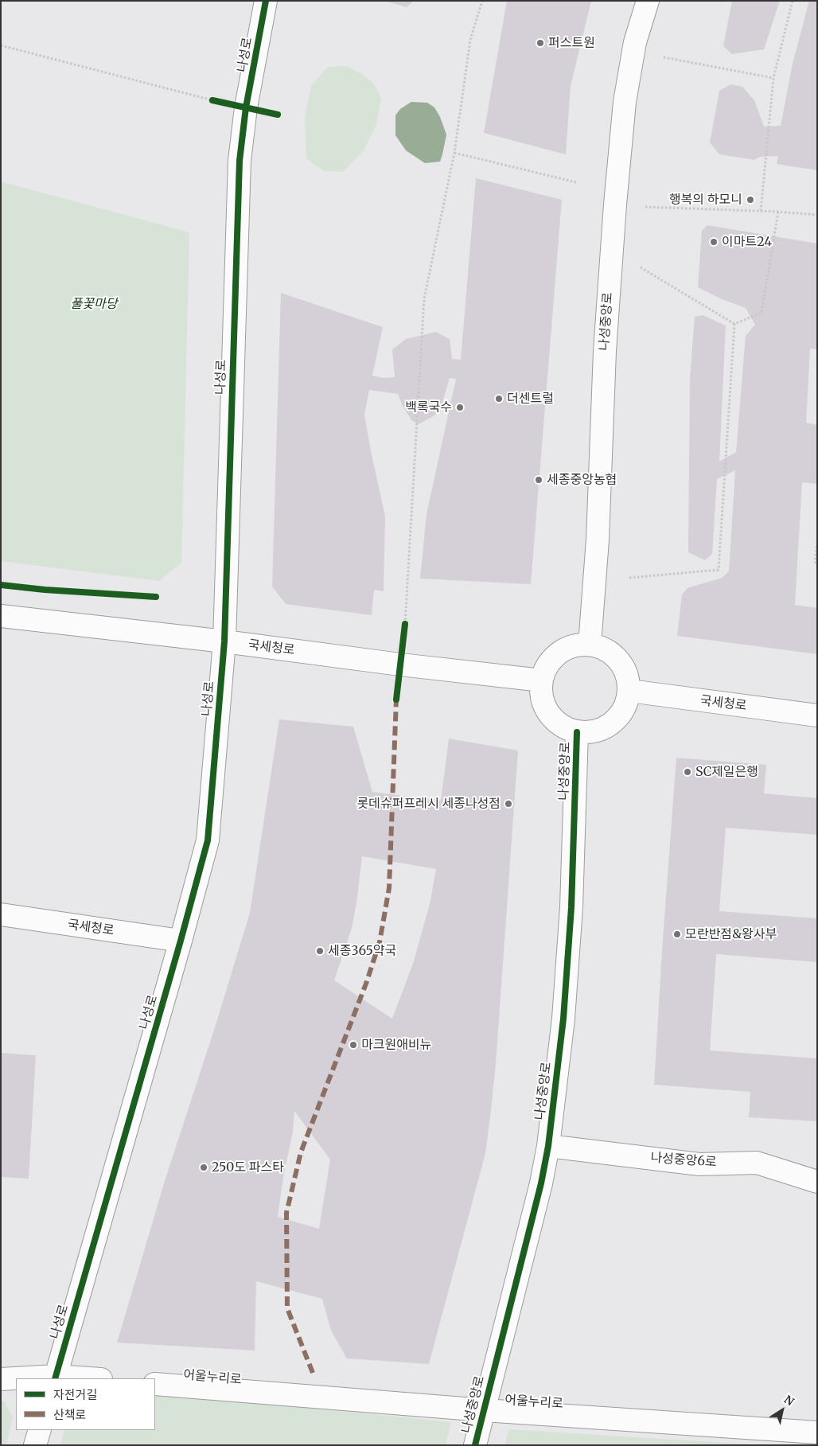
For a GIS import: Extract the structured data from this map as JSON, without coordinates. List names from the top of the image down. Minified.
{"streets":{"street":["나성로","나성중앙로","국세청로","나성중앙6로","어울누리로"]},"crossings":[["나성로","국세청로"],["나성중앙로","국세청로"],["나성중앙로","나성중앙6로"],["나성중앙로","어울누리로"]],"parks":["풀꽃마당"],"places":["퍼스트원","행복의 하모니","이마트24","더센트럴","백록국수","세종중앙농협","SC제일은행","롯데슈퍼프레시 세종나성점","모란반점&왕사부","세종365약국","마크원애비뉴","250도 파스타"],"legend":["자전거길","산책로"],"north":"top right"}
